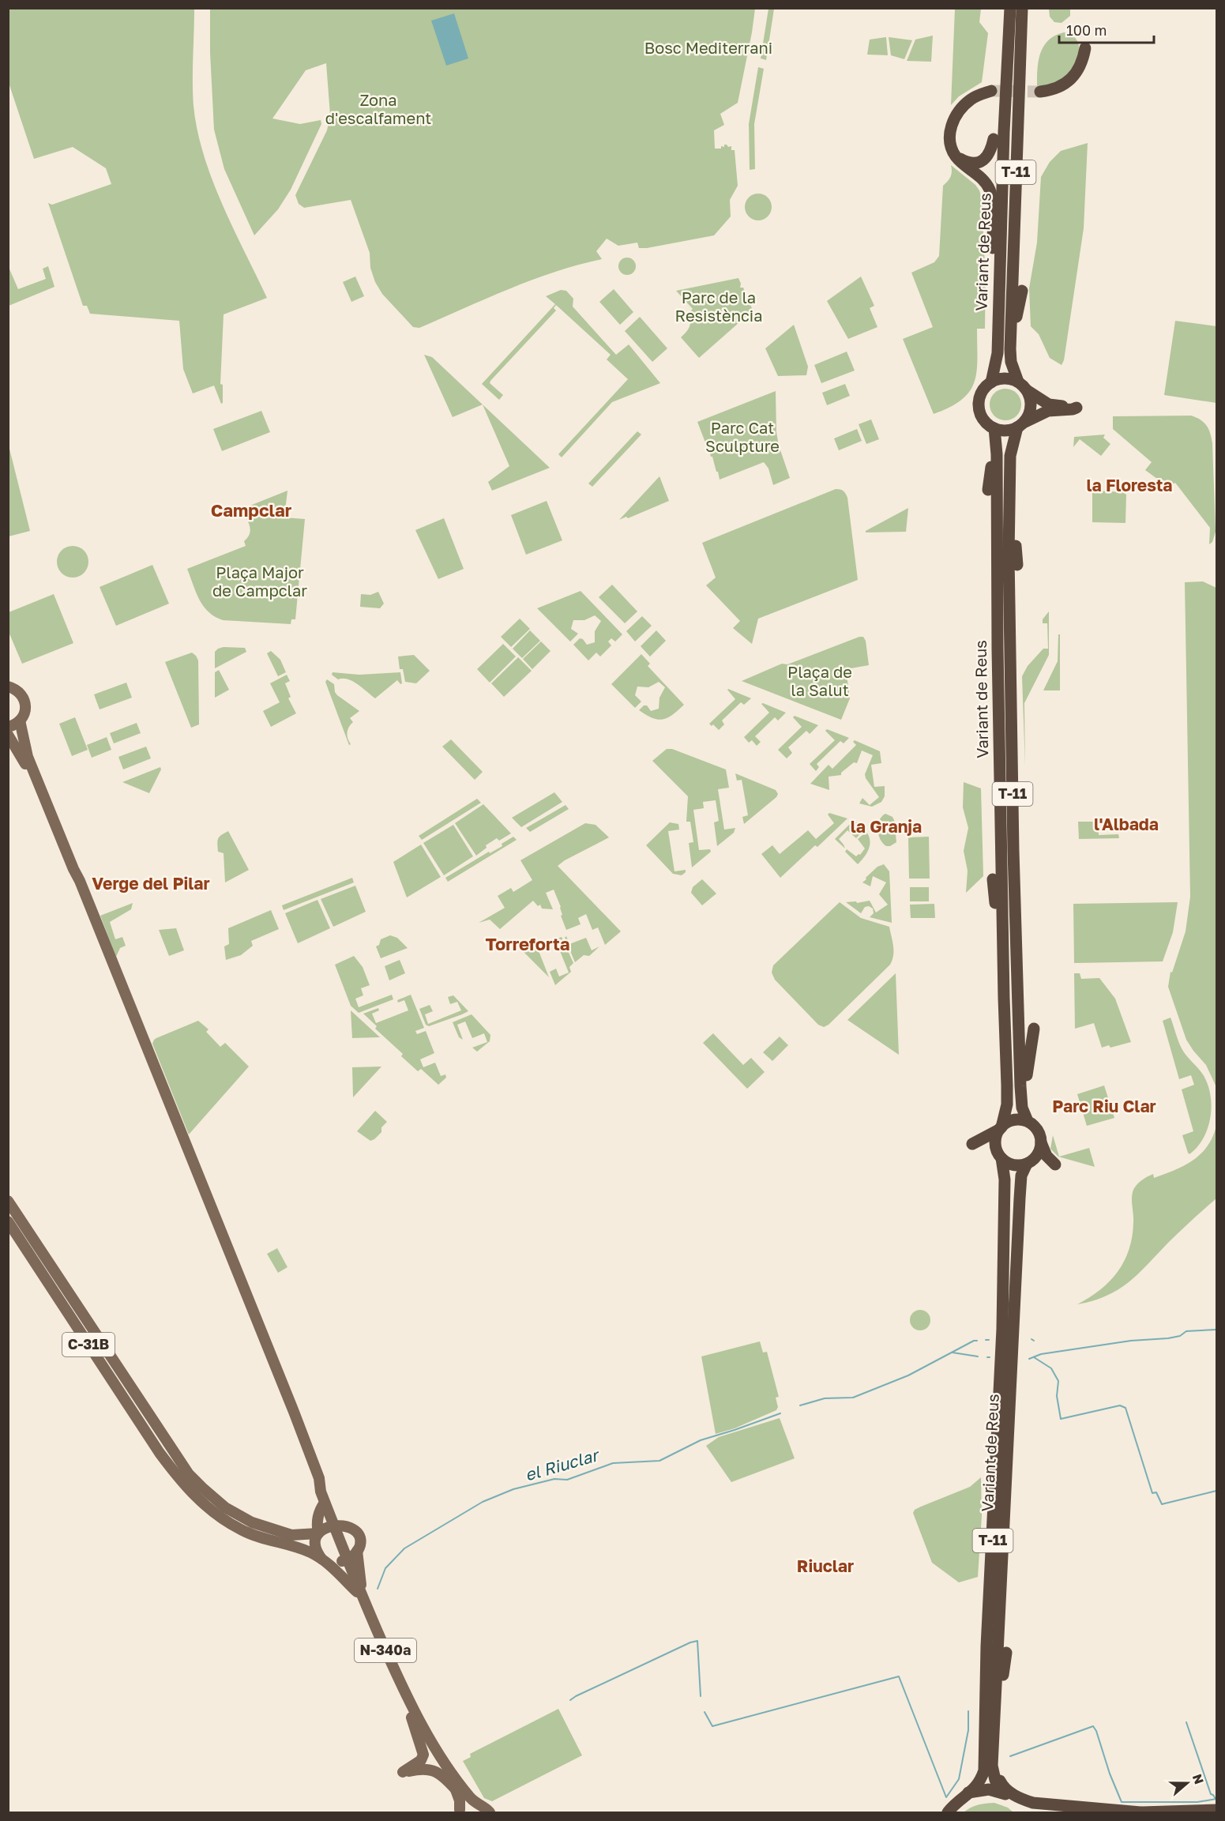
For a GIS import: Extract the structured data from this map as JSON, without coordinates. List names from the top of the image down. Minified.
{"streets":{"highway":["T-11","Variant de Reus"],"main road":["C-31B","N-340a"]},"crossings":[["T-11","Variant de Reus"]],"districts":["la Floresta","Campclar","l'Albada","la Granja","Verge del Pilar","Torreforta","Parc Riu Clar","Riuclar"],"water":["el Riuclar"],"parks":["Bosc Mediterrani","Zona d'escalfament","Parc de la Resistència","Parc Cat Sculpture","Plaça Major de Campclar","Plaça de la Salut"],"scale_bar":"100 m","north":"right"}
